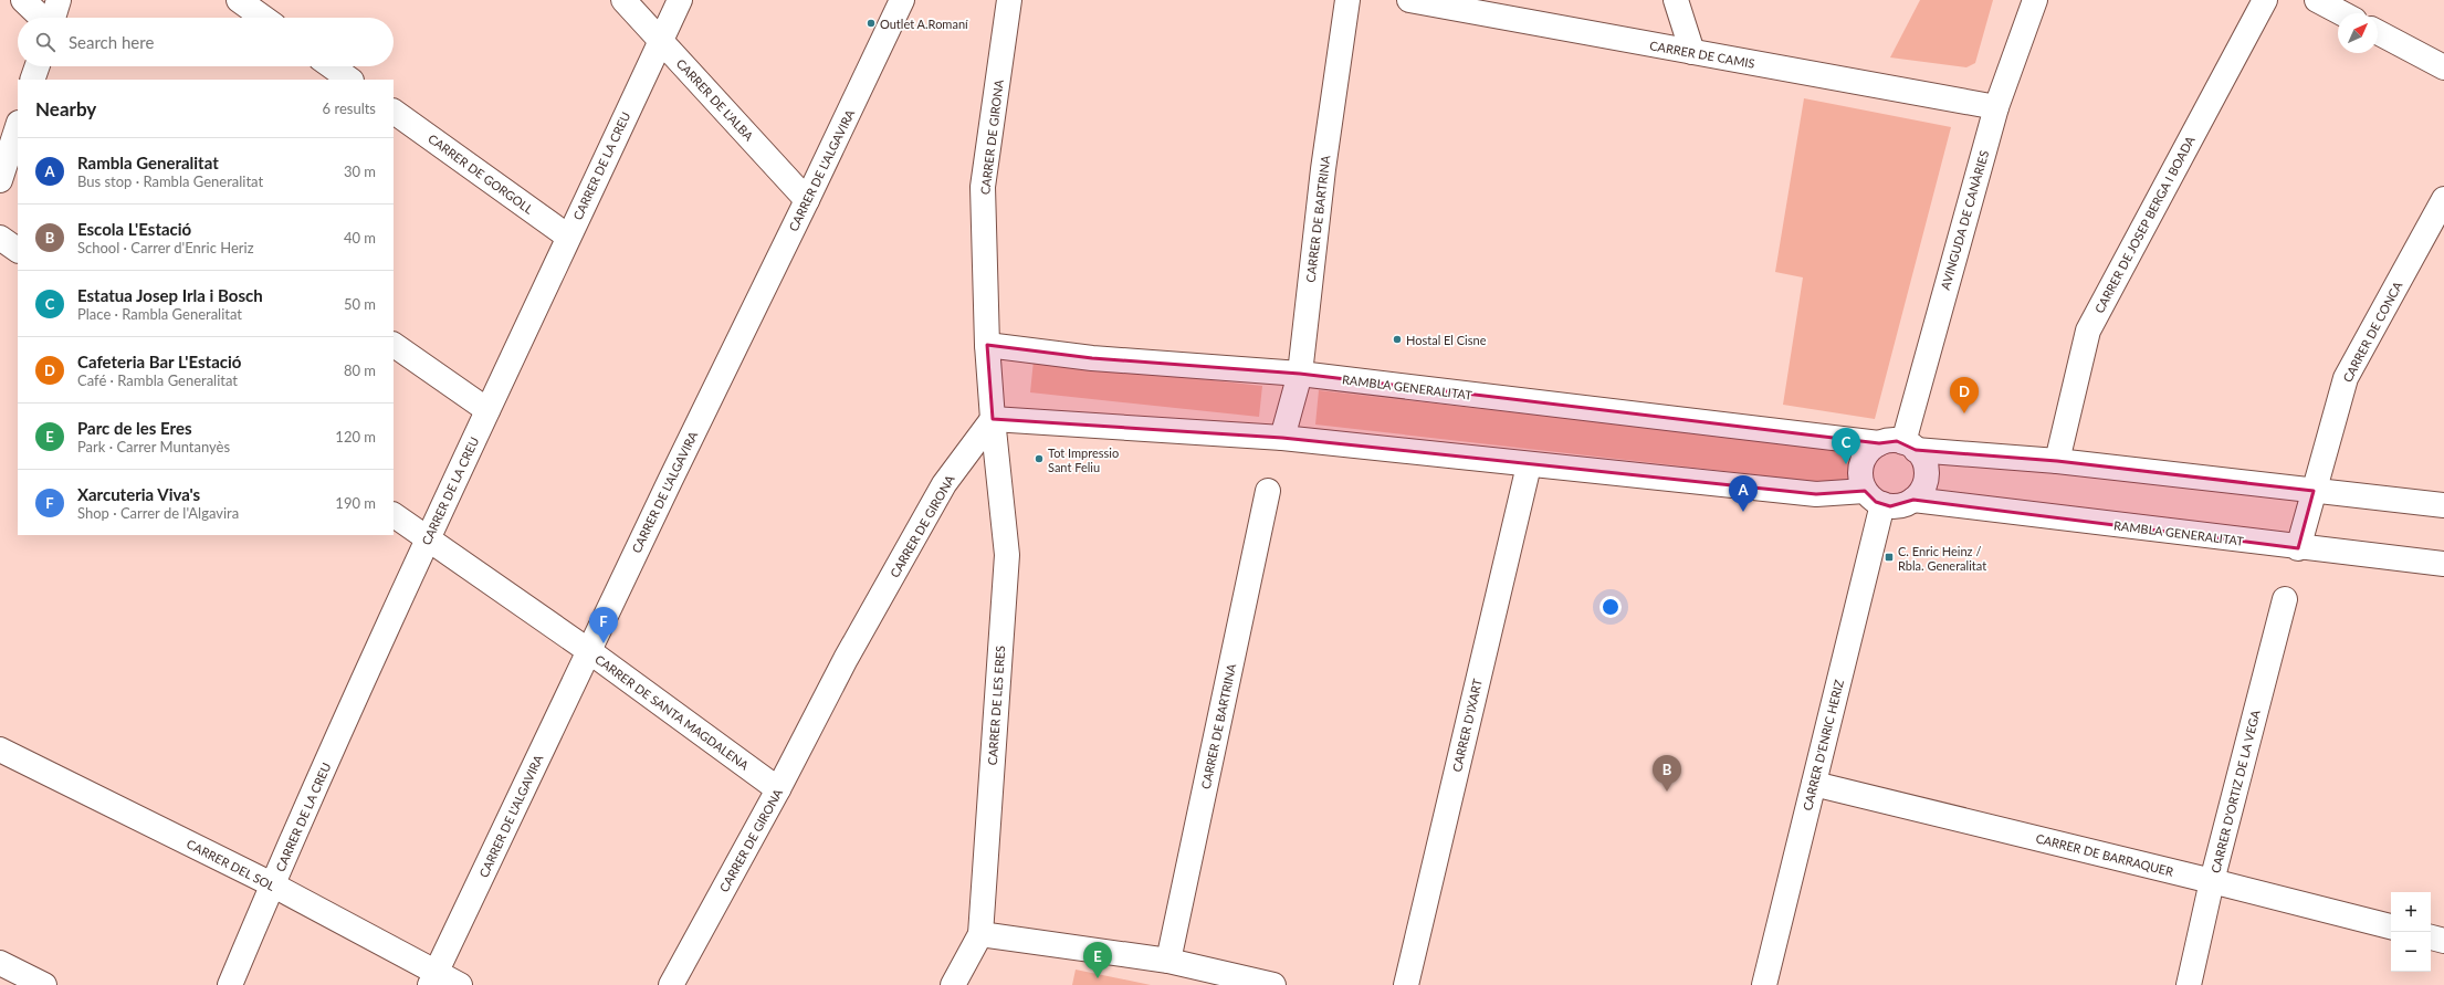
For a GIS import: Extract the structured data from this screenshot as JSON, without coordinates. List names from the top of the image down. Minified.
{"streets":{"street":["CARRER DE CAMIS","CARRER DE L'ALBA","CARRER DE GIRONA","CARRER DE LA CREU","CARRER DE L'ALGAVIRA","CARRER DE GORGOLL","CARRER DE BARTRINA","AVINGUDA DE CANÀRIES","CARRER DE JOSEP BERGA I BOADA","CARRER DE CONCA","RAMBLA GENERALITAT","CARRER DE LES ERES","CARRER DE SANTA MAGDALENA","CARRER D'IXART","CARRER D'ENRIC HERIZ","CARRER D'ORTIZ DE LA VEGA","CARRER DE BARRAQUER","CARRER DEL SOL"]},"crossings":[["CARRER DE CAMIS","AVINGUDA DE CANÀRIES"],["CARRER DE L'ALBA","CARRER DE LA CREU"],["CARRER DE L'ALBA","CARRER DE L'ALGAVIRA"],["CARRER DE GIRONA","RAMBLA GENERALITAT"],["CARRER DE GIRONA","CARRER DE LES ERES"],["CARRER DE GIRONA","CARRER DE SANTA MAGDALENA"],["CARRER DE LA CREU","CARRER DE GORGOLL"],["CARRER DE LA CREU","CARRER DE SANTA MAGDALENA"],["CARRER DE LA CREU","CARRER DEL SOL"],["CARRER DE L'ALGAVIRA","CARRER DE SANTA MAGDALENA"],["CARRER DE L'ALGAVIRA","CARRER DEL SOL"],["CARRER DE BARTRINA","RAMBLA GENERALITAT"],["AVINGUDA DE CANÀRIES","RAMBLA GENERALITAT"],["AVINGUDA DE CANÀRIES","CARRER D'ENRIC HERIZ"],["CARRER DE CONCA","RAMBLA GENERALITAT"],["RAMBLA GENERALITAT","CARRER D'ENRIC HERIZ"],["CARRER D'ENRIC HERIZ","CARRER DE BARRAQUER"],["CARRER D'ORTIZ DE LA VEGA","CARRER DE BARRAQUER"]],"places":{"other":["Outlet A.Romaní","Hostal El Cisne","Tot Impressio Sant Feliu"],"transit":["C. Enric Heinz / Rbla. Generalitat"]},"north":"top right","page":{"search":"Search here","heading":["Nearby","6 results"],"list":[{"mark":"A","name":"Rambla Generalitat","note":"Bus stop · Rambla Generalitat","value":"30 m"},{"mark":"B","name":"Escola L'Estació","note":"School · Carrer d'Enric Heriz","value":"40 m"},{"mark":"C","name":"Estatua Josep Irla i Bosch","note":"Place · Rambla Generalitat","value":"50 m"},{"mark":"D","name":"Cafeteria Bar L'Estació","note":"Café · Rambla Generalitat","value":"80 m"},{"mark":"E","name":"Parc de les Eres","note":"Park · Carrer Muntanyès","value":"120 m"},{"mark":"F","name":"Xarcuteria Viva's","note":"Shop · Carrer de l'Algavira","value":"190 m"}],"pins":["D","C","A","F","B","E"],"map_buttons":["+","−"]}}
